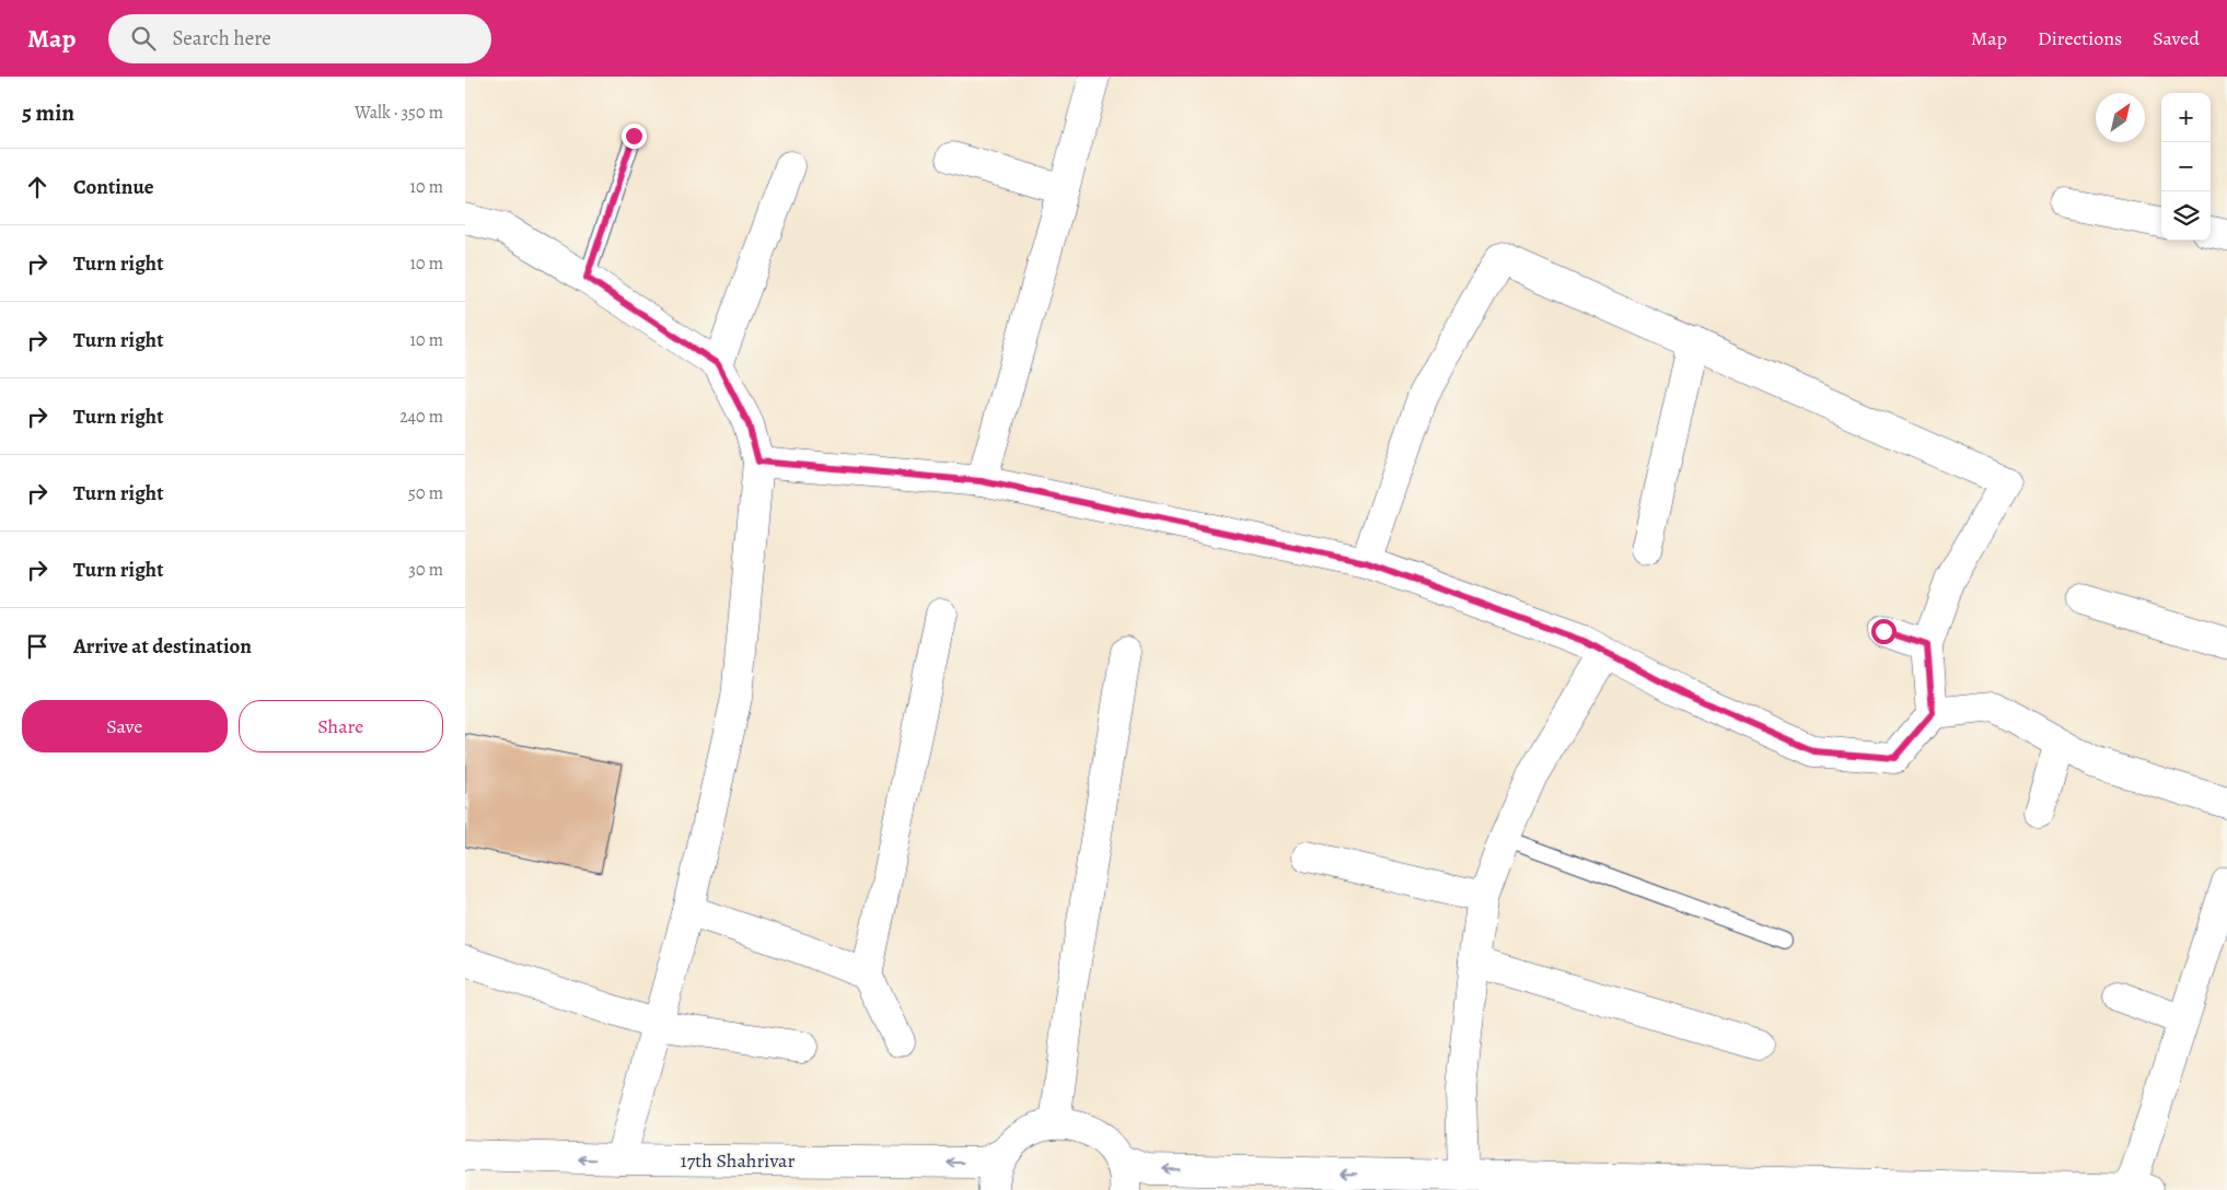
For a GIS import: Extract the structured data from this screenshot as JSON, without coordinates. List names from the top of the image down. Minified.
{"streets":{"street":["17th Shahrivar"]},"north":"top right","page":{"header":"Map","search":"Search here","nav":["Map","Directions","Saved"],"heading":["5 min","Walk · 350 m"],"map_buttons":["+","−"],"list":[["Continue","10 m"],["Turn right","10 m"],["Turn right","10 m"],["Turn right","240 m"],["Turn right","50 m"],["Turn right","30 m"],"Arrive at destination"],"buttons":["Save","Share"]}}
